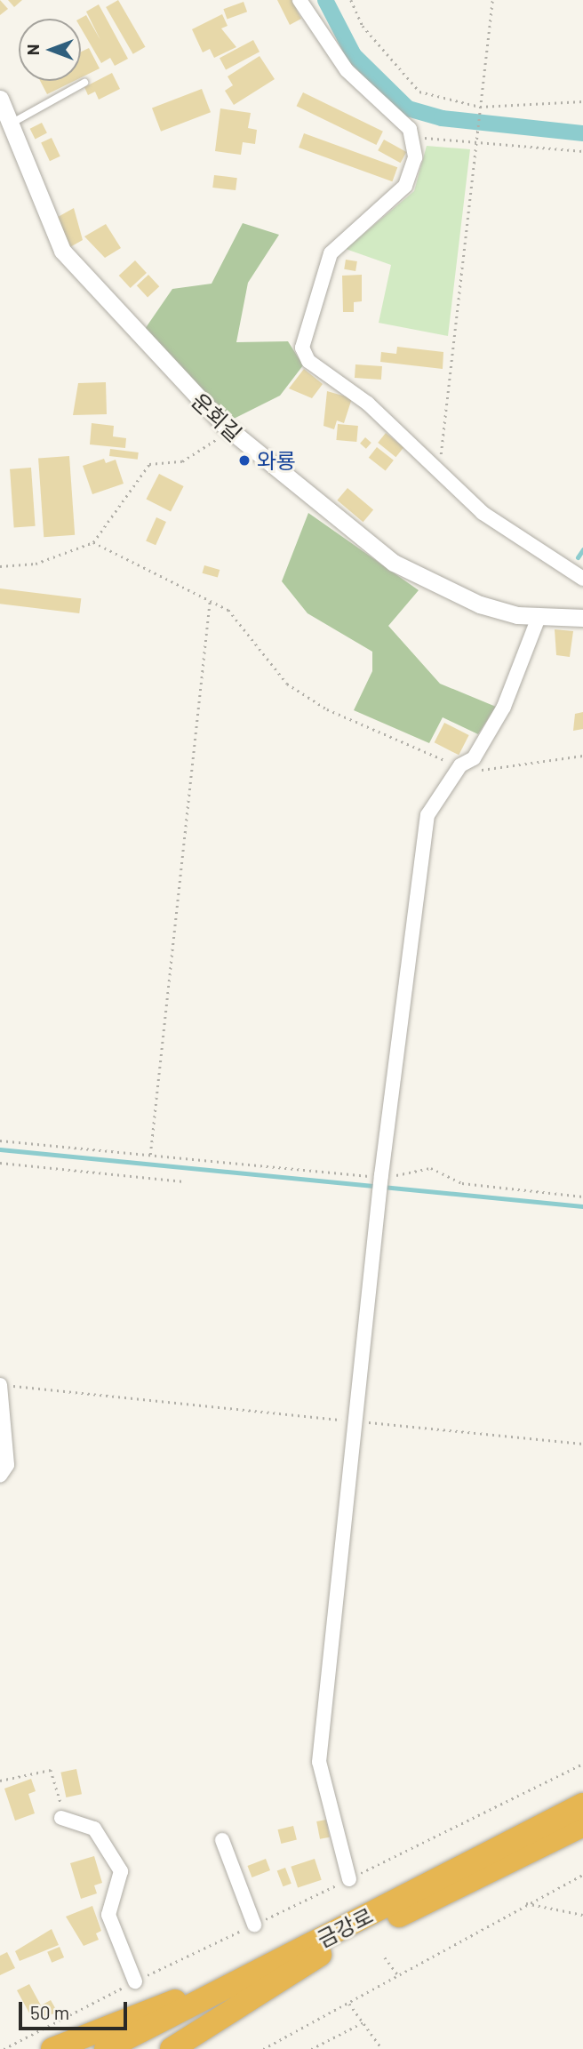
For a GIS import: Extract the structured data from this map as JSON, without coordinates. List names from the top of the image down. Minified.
{"streets":{"highway":["금강로"],"street":["운회길"]},"places":["와룡"],"scale_bar":"50 m","north":"left"}
